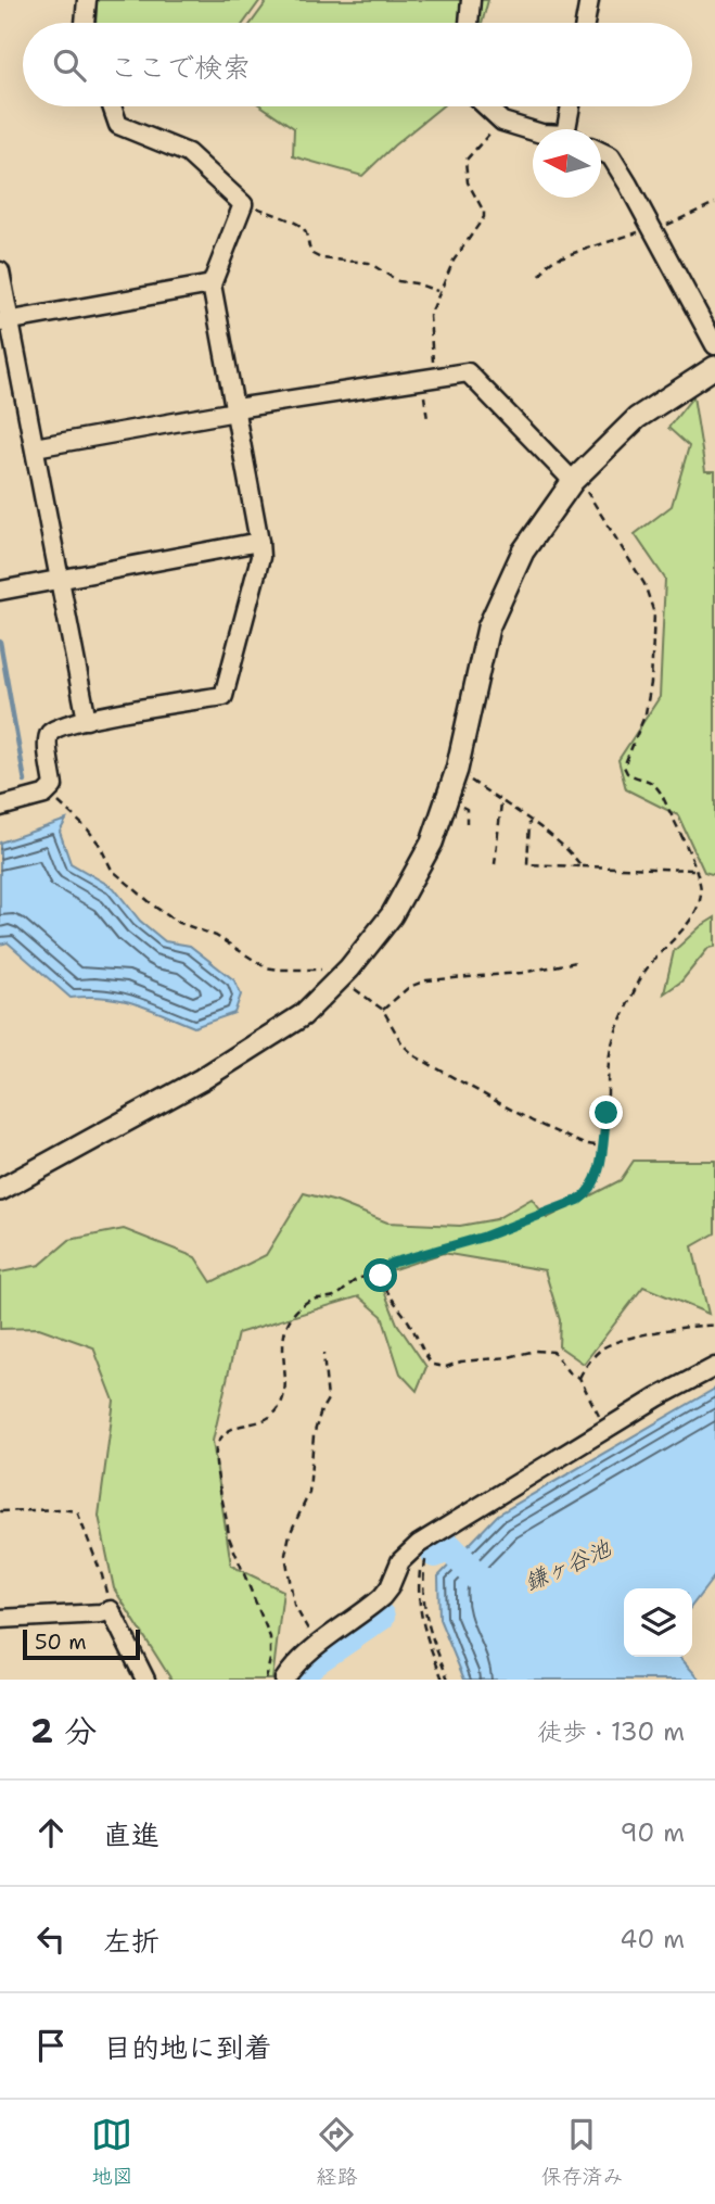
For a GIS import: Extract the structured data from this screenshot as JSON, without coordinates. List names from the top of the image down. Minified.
{"water":["鎌ヶ谷池"],"scale_bar":"50 m","north":"left","page":{"search":"ここで検索","scale":"50 m","heading":["2 分","徒歩 · 130 m"],"list":[["直進","90 m"],["左折","40 m"],"目的地に到着"],"nav":["地図","経路","保存済み"]}}
